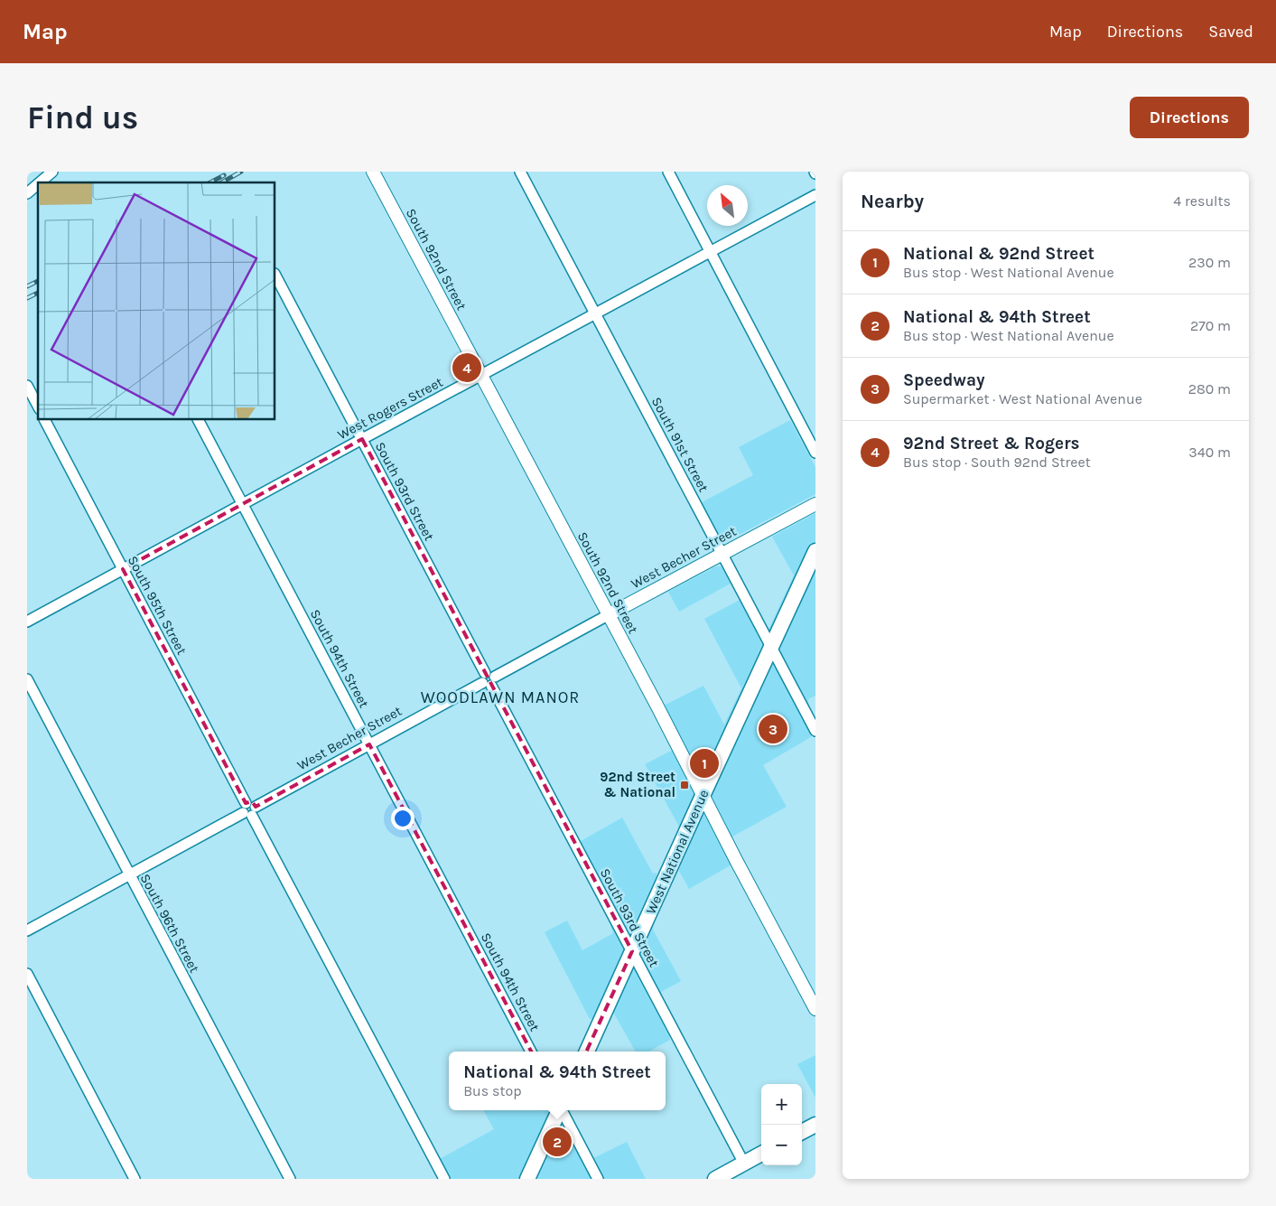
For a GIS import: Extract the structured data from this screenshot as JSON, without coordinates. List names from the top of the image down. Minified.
{"streets":{"main road":["West National Avenue"],"street":["South 92nd Street","West Rogers Street","South 91st Street","South 93rd Street","West Becher Street","South 95th Street","South 94th Street","South 96th Street"]},"crossings":[["South 92nd Street","West Rogers Street"],["South 92nd Street","West Becher Street"],["South 92nd Street","West National Avenue"],["West Rogers Street","South 91st Street"],["West Rogers Street","South 93rd Street"],["West Rogers Street","South 95th Street"],["West Rogers Street","South 94th Street"],["South 91st Street","West Becher Street"],["South 91st Street","West National Avenue"],["South 93rd Street","West Becher Street"],["South 93rd Street","West National Avenue"],["West Becher Street","South 95th Street"],["West Becher Street","South 94th Street"],["West Becher Street","South 96th Street"]],"districts":["WOODLAWN MANOR"],"places":{"transit":["92nd Street & National"]},"north":"top left","page":{"header":"Map","nav":["Map","Directions","Saved"],"buttons":"Directions","title":"Find us","heading":["Nearby","4 results"],"list":[{"mark":"1","name":"National & 92nd Street","note":"Bus stop · West National Avenue","value":"230 m"},{"mark":"2","name":"National & 94th Street","note":"Bus stop · West National Avenue","value":"270 m"},{"mark":"3","name":"Speedway","note":"Supermarket · West National Avenue","value":"280 m"},{"mark":"4","name":"92nd Street & Rogers","note":"Bus stop · South 92nd Street","value":"340 m"}],"pins":["4","3","1","2"],"popup":["National & 94th Street","Bus stop"],"map_buttons":["+","−"]}}
